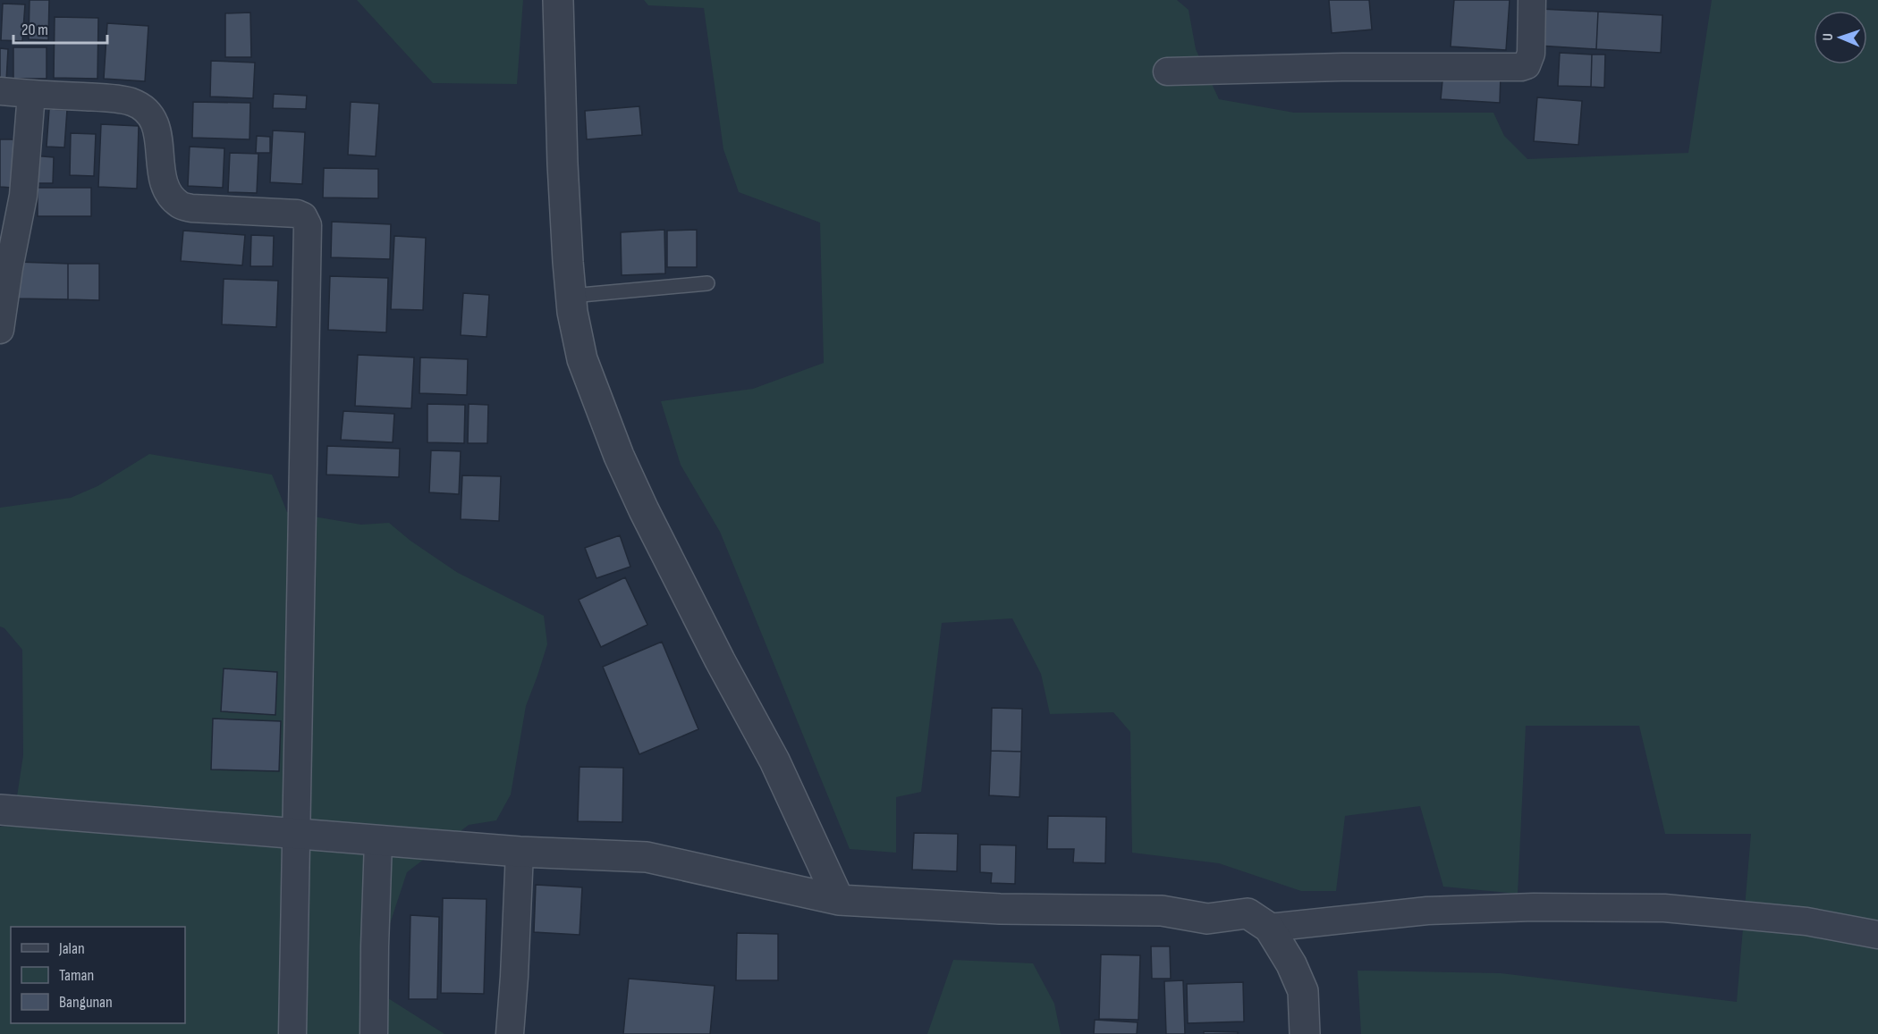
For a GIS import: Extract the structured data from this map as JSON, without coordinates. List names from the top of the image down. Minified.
{"legend":["Jalan","Taman","Bangunan"],"scale_bar":"20 m","north":"left"}
